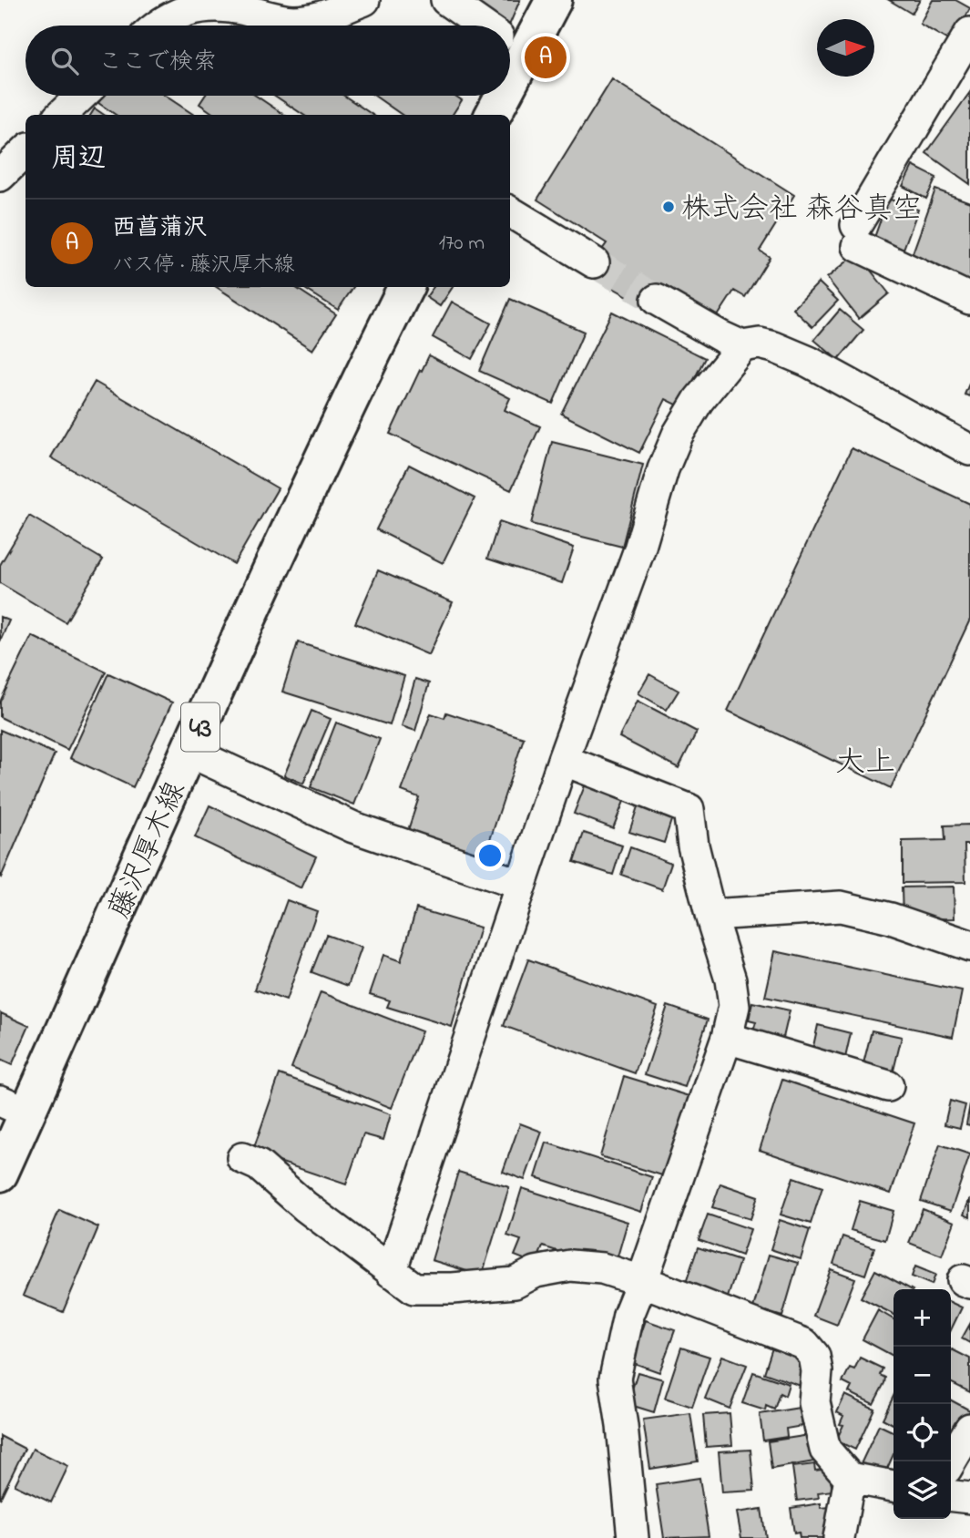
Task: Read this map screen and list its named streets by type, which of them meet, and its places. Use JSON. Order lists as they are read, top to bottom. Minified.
{"streets":{"main road":["43","藤沢厚木線"]},"districts":["大上"],"places":["株式会社 森谷真空"],"north":"right","page":{"search":"ここで検索","pins":"A","heading":"周辺","list":[{"mark":"A","name":"西菖蒲沢","note":"バス停 · 藤沢厚木線","value":"170 m"}],"map_buttons":["+","−"]}}
